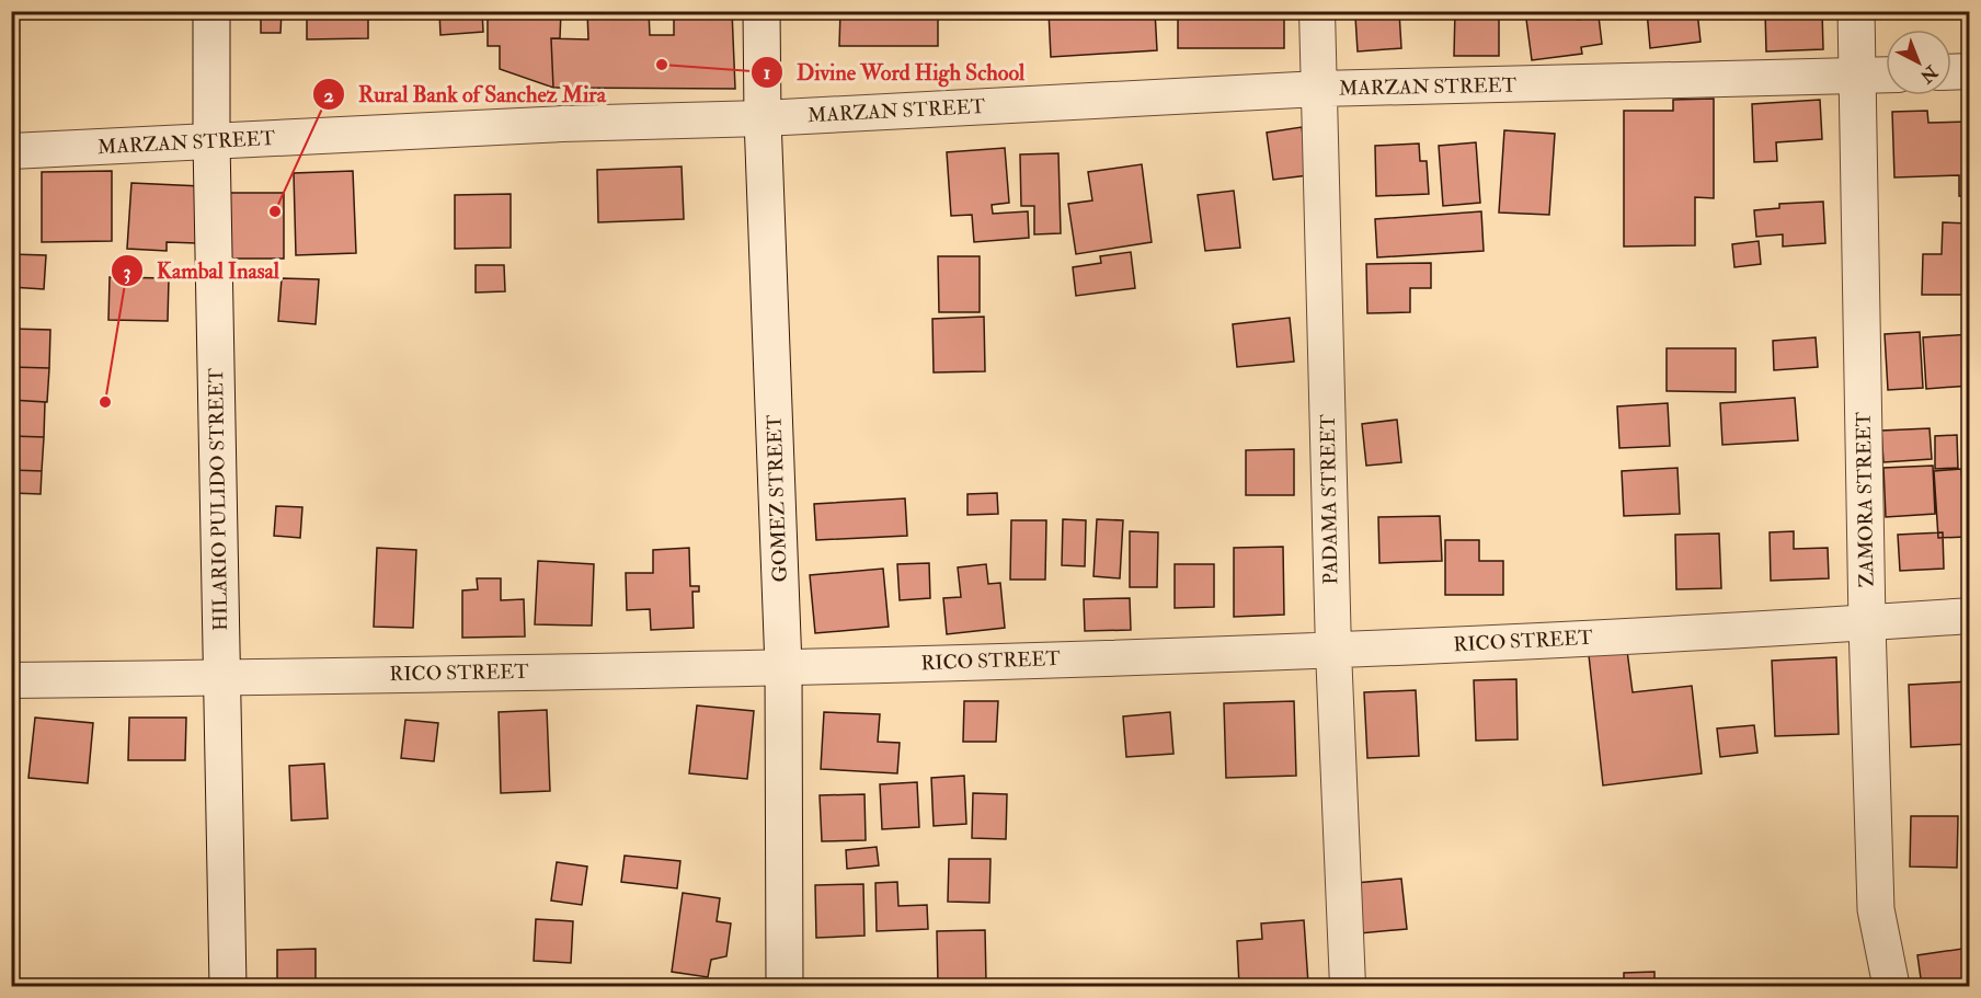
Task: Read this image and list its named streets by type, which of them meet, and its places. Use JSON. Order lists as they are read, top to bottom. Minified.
{"streets":{"main road":["GOMEZ STREET","HILARIO PULIDO STREET","ZAMORA STREET"],"street":["MARZAN STREET","PADAMA STREET","RICO STREET"]},"crossings":[["MARZAN STREET","GOMEZ STREET"],["MARZAN STREET","HILARIO PULIDO STREET"],["MARZAN STREET","PADAMA STREET"],["MARZAN STREET","ZAMORA STREET"],["GOMEZ STREET","RICO STREET"],["HILARIO PULIDO STREET","RICO STREET"],["PADAMA STREET","RICO STREET"],["ZAMORA STREET","RICO STREET"]],"places":["Divine Word High School","Rural Bank of Sanchez Mira","Kambal Inasal"],"north":"bottom right"}
